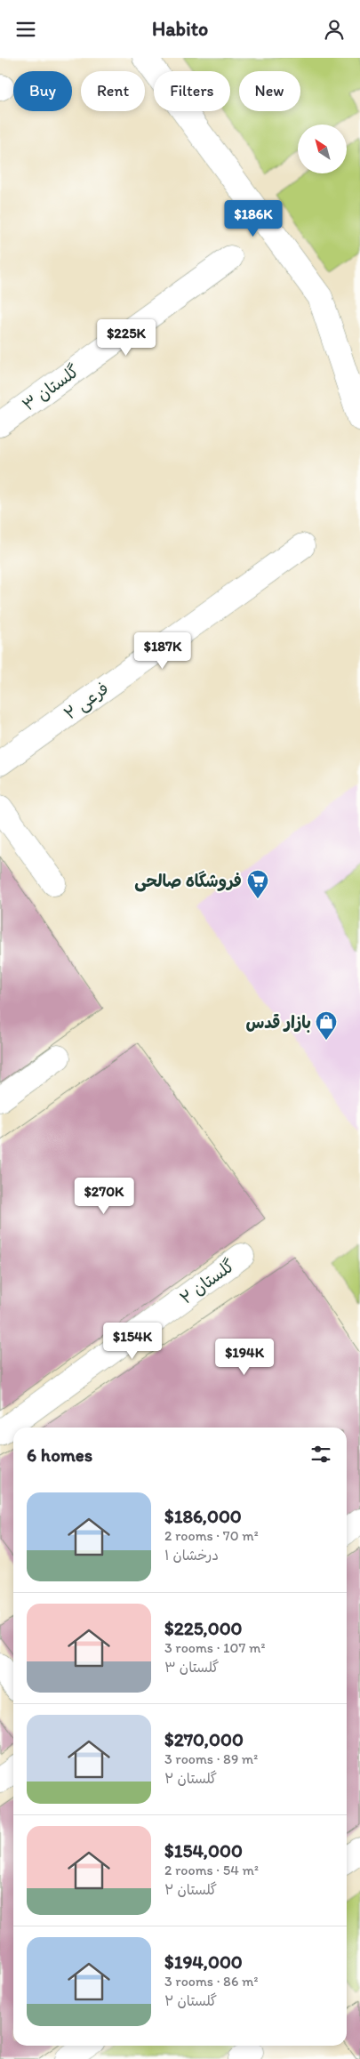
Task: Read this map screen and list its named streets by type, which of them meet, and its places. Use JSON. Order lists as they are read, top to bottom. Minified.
{"streets":{"street":["گلستان ۳","فرعی ۲","گلستان ۲"]},"places":{"supermarket":["فروشگاه صالحی"],"shop":["بازار قدس"]},"north":"top left","page":{"header":"Habito","chip":["Buy","Rent","Filters","New"],"price":["$186K","$225K","$187K","$270K","$154K","$194K"],"heading":"6 homes","list":[{"name":"$186,000","note":"2 rooms · 70 m² · درخشان ۱"},{"name":"$225,000","note":"3 rooms · 107 m² · گلستان ۳"},{"name":"$270,000","note":"3 rooms · 89 m² · گلستان ۲"},{"name":"$154,000","note":"2 rooms · 54 m² · گلستان ۲"},{"name":"$194,000","note":"3 rooms · 86 m² · گلستان ۲"}]}}
